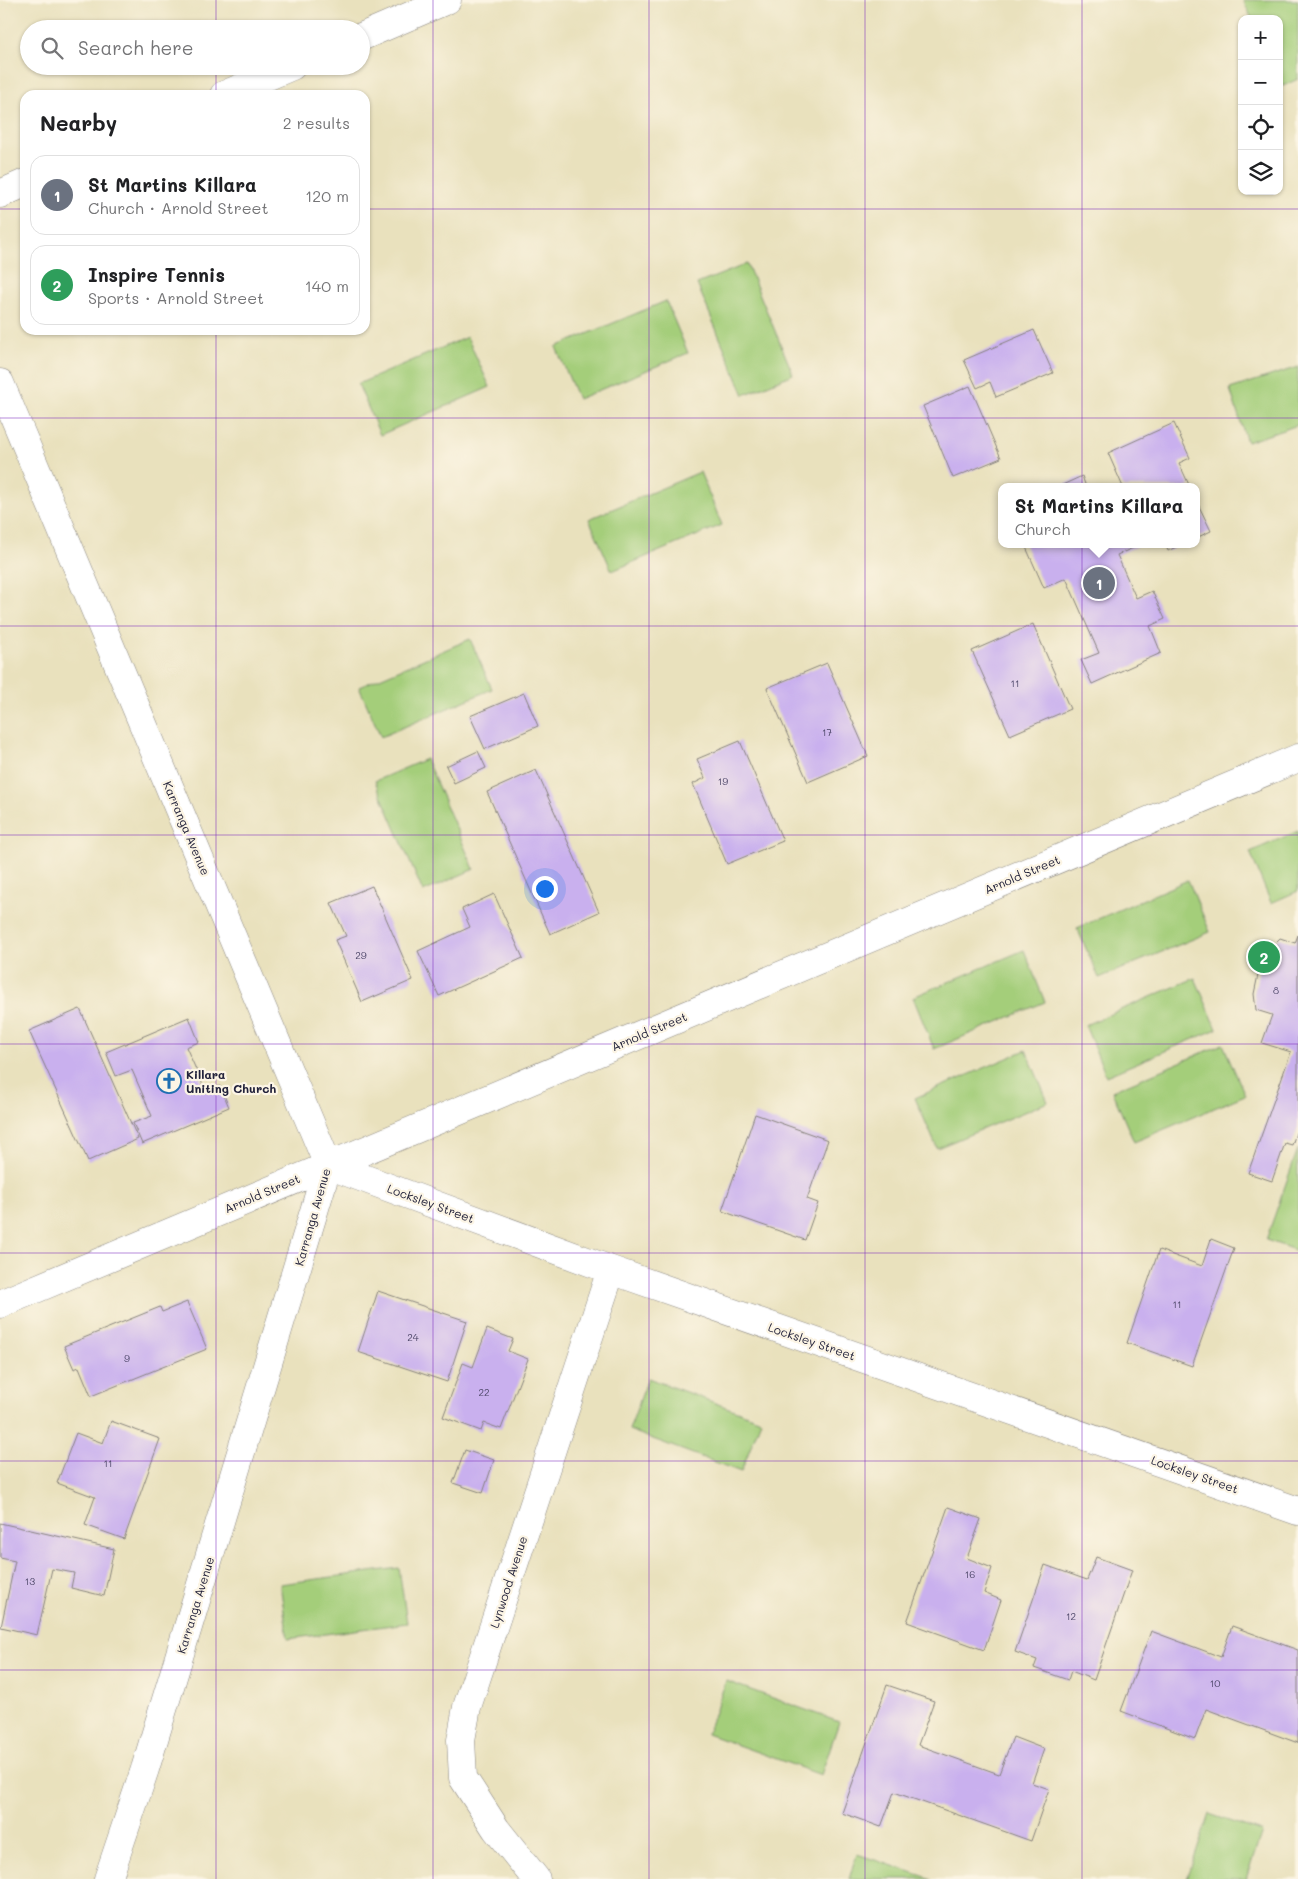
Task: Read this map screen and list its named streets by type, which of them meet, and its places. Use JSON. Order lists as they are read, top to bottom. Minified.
{"streets":{"street":["Karranga Avenue","Arnold Street","Locksley Street","Lynwood Avenue"]},"crossings":[["Karranga Avenue","Arnold Street"],["Karranga Avenue","Locksley Street"],["Arnold Street","Locksley Street"],["Locksley Street","Lynwood Avenue"]],"places":{"church":["Killara Uniting Church"]},"house_numbers":["11","17","19","29","8","11","24","9","22","11","16","13","12","10"],"page":{"map_buttons":["+","−"],"search":"Search here","heading":["Nearby","2 results"],"list":[{"mark":"1","name":"St Martins Killara","note":"Church · Arnold Street","value":"120 m"},{"mark":"2","name":"Inspire Tennis","note":"Sports · Arnold Street","value":"140 m"}],"popup":["St Martins Killara","Church"],"pins":["1","2"]}}
